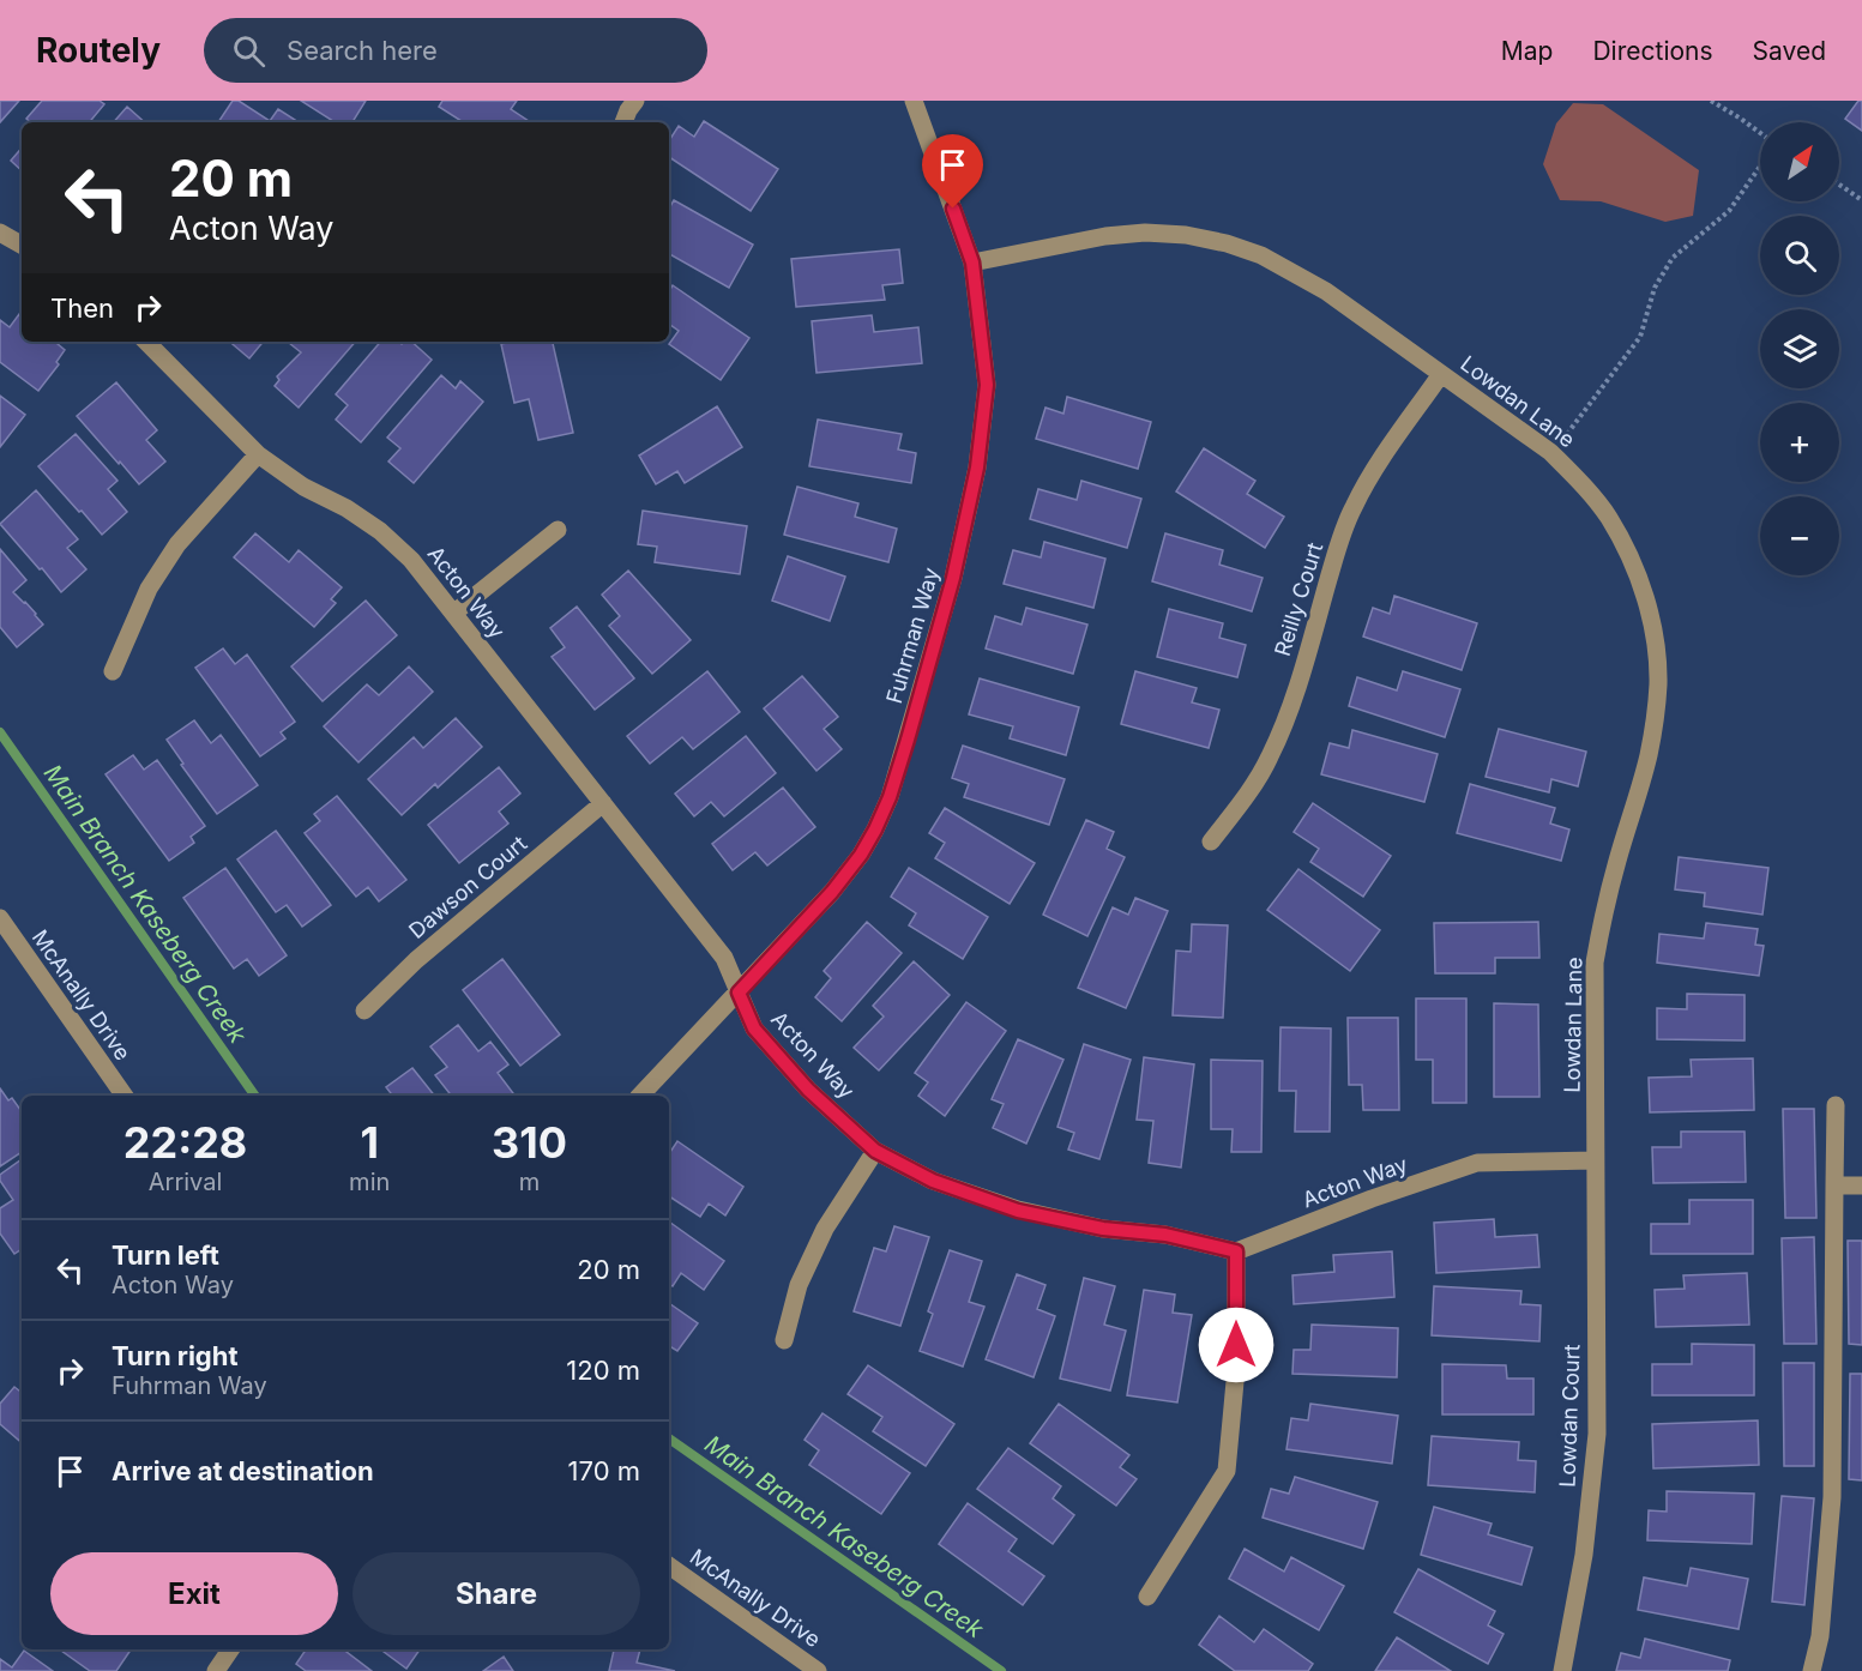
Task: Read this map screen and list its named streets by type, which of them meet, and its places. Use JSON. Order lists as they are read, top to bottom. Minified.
{"streets":{"street":["Lowdan Lane","Acton Way","Reilly Court","Fuhrman Way","Dawson Court","McAnally Drive","Lowdan Court"]},"crossings":[["Lowdan Lane","Acton Way"],["Lowdan Lane","Reilly Court"],["Lowdan Lane","Fuhrman Way"],["Lowdan Lane","Lowdan Court"],["Acton Way","Fuhrman Way"],["Acton Way","Dawson Court"],["Acton Way","Lowdan Court"]],"water":["Main Branch Kaseberg Creek"],"north":"top right","page":{"header":"Routely","search":"Search here","nav":["Map","Directions","Saved"],"map_buttons":["+","−"],"turn":["20 m","Acton Way"],"then":"Then","eta":["22:28","Arrival","1","min","310","m"],"list":[{"name":"Turn left","note":"Acton Way","value":"20 m"},{"name":"Turn right","note":"Fuhrman Way","value":"120 m"},{"name":"Arrive at destination","value":"170 m"}],"buttons":["Exit","Share"]}}
